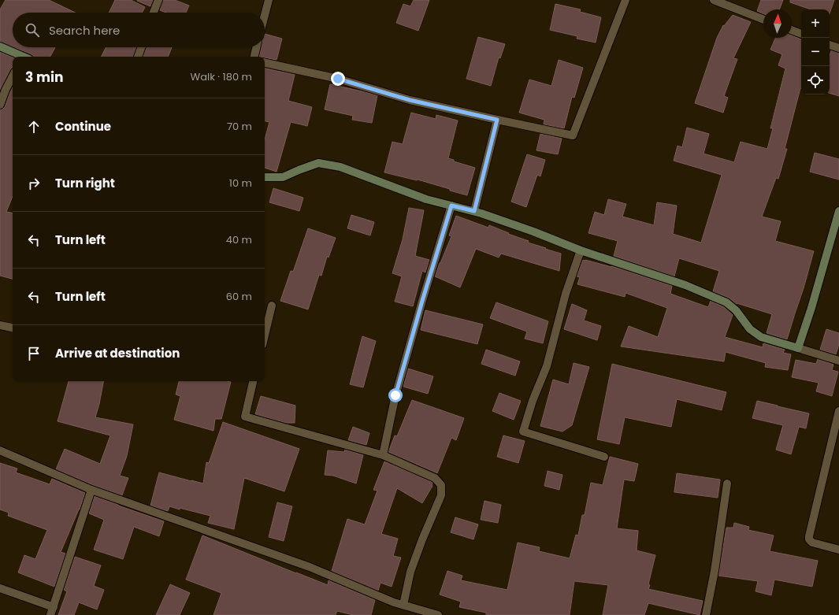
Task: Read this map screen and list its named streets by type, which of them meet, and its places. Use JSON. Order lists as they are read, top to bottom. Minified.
{"north":"top","page":{"map_buttons":["+","−"],"search":"Search here","heading":["3 min","Walk · 180 m"],"list":[["Continue","70 m"],["Turn right","10 m"],["Turn left","40 m"],["Turn left","60 m"],"Arrive at destination"]}}
